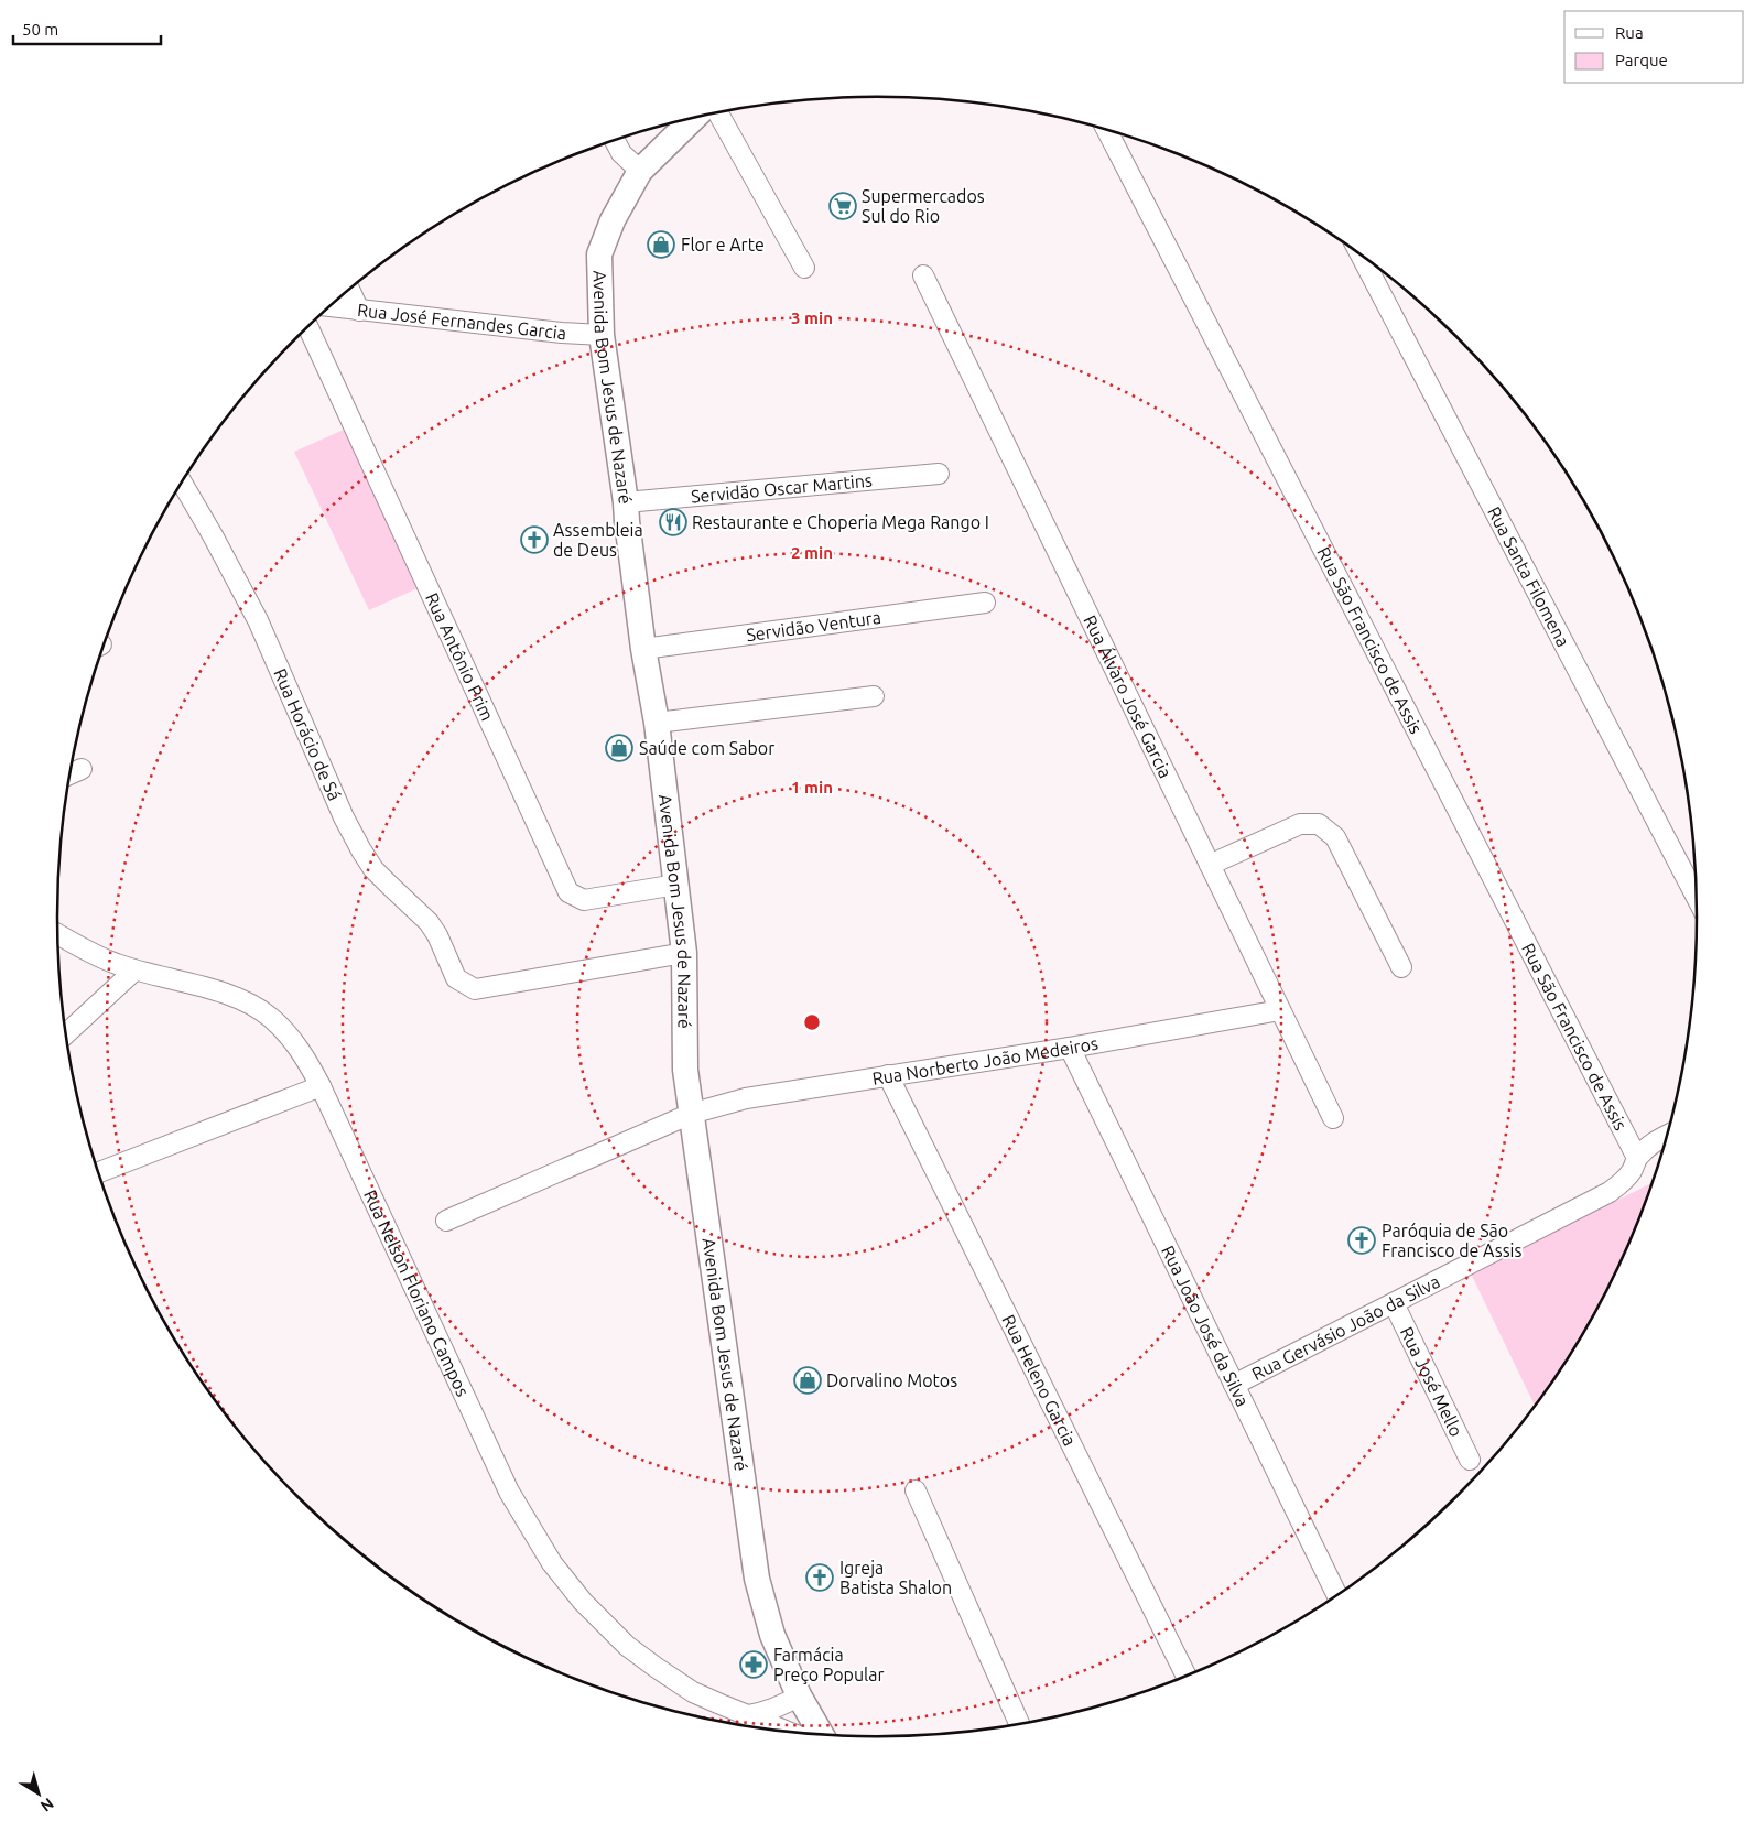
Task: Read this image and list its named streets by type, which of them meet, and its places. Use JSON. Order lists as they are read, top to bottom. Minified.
{"streets":{"main road":["Avenida Bom Jesus de Nazaré"],"street":["Rua José Fernandes Garcia","Servidão Oscar Martins","Rua Santa Filomena","Servidão Ventura","Rua São Francisco de Assis","Rua Antônio Prim","Rua Álvaro José Garcia","Rua Horácio de Sá","Rua Norberto João Medeiros","Rua Nelson Floriano Campos","Rua João José da Silva","Rua Gervásio João da Silva","Rua Heleno Garcia","Rua José Mello"]},"crossings":[["Rua José Fernandes Garcia","Avenida Bom Jesus de Nazaré"],["Avenida Bom Jesus de Nazaré","Servidão Oscar Martins"],["Avenida Bom Jesus de Nazaré","Servidão Ventura"],["Avenida Bom Jesus de Nazaré","Rua Antônio Prim"],["Avenida Bom Jesus de Nazaré","Rua Horácio de Sá"],["Avenida Bom Jesus de Nazaré","Rua Norberto João Medeiros"],["Rua São Francisco de Assis","Rua Gervásio João da Silva"],["Rua Álvaro José Garcia","Rua Norberto João Medeiros"],["Rua Norberto João Medeiros","Rua João José da Silva"],["Rua Norberto João Medeiros","Rua Heleno Garcia"],["Rua João José da Silva","Rua Gervásio João da Silva"],["Rua Gervásio João da Silva","Rua José Mello"]],"places":{"supermarket":["Supermercados Sul do Rio"],"shop":["Flor e Arte","Saúde com Sabor","Dorvalino Motos"],"restaurant":["Restaurante e Choperia Mega Rango I"],"church":["Assembleia de Deus","Paróquia de São Francisco de Assis","Igreja Batista Shalon"],"pharmacy":["Farmácia Preço Popular"]},"legend":["Rua","Parque"],"scale_bar":"50 m","north":"bottom right","rings":["3 min","2 min","1 min"]}
